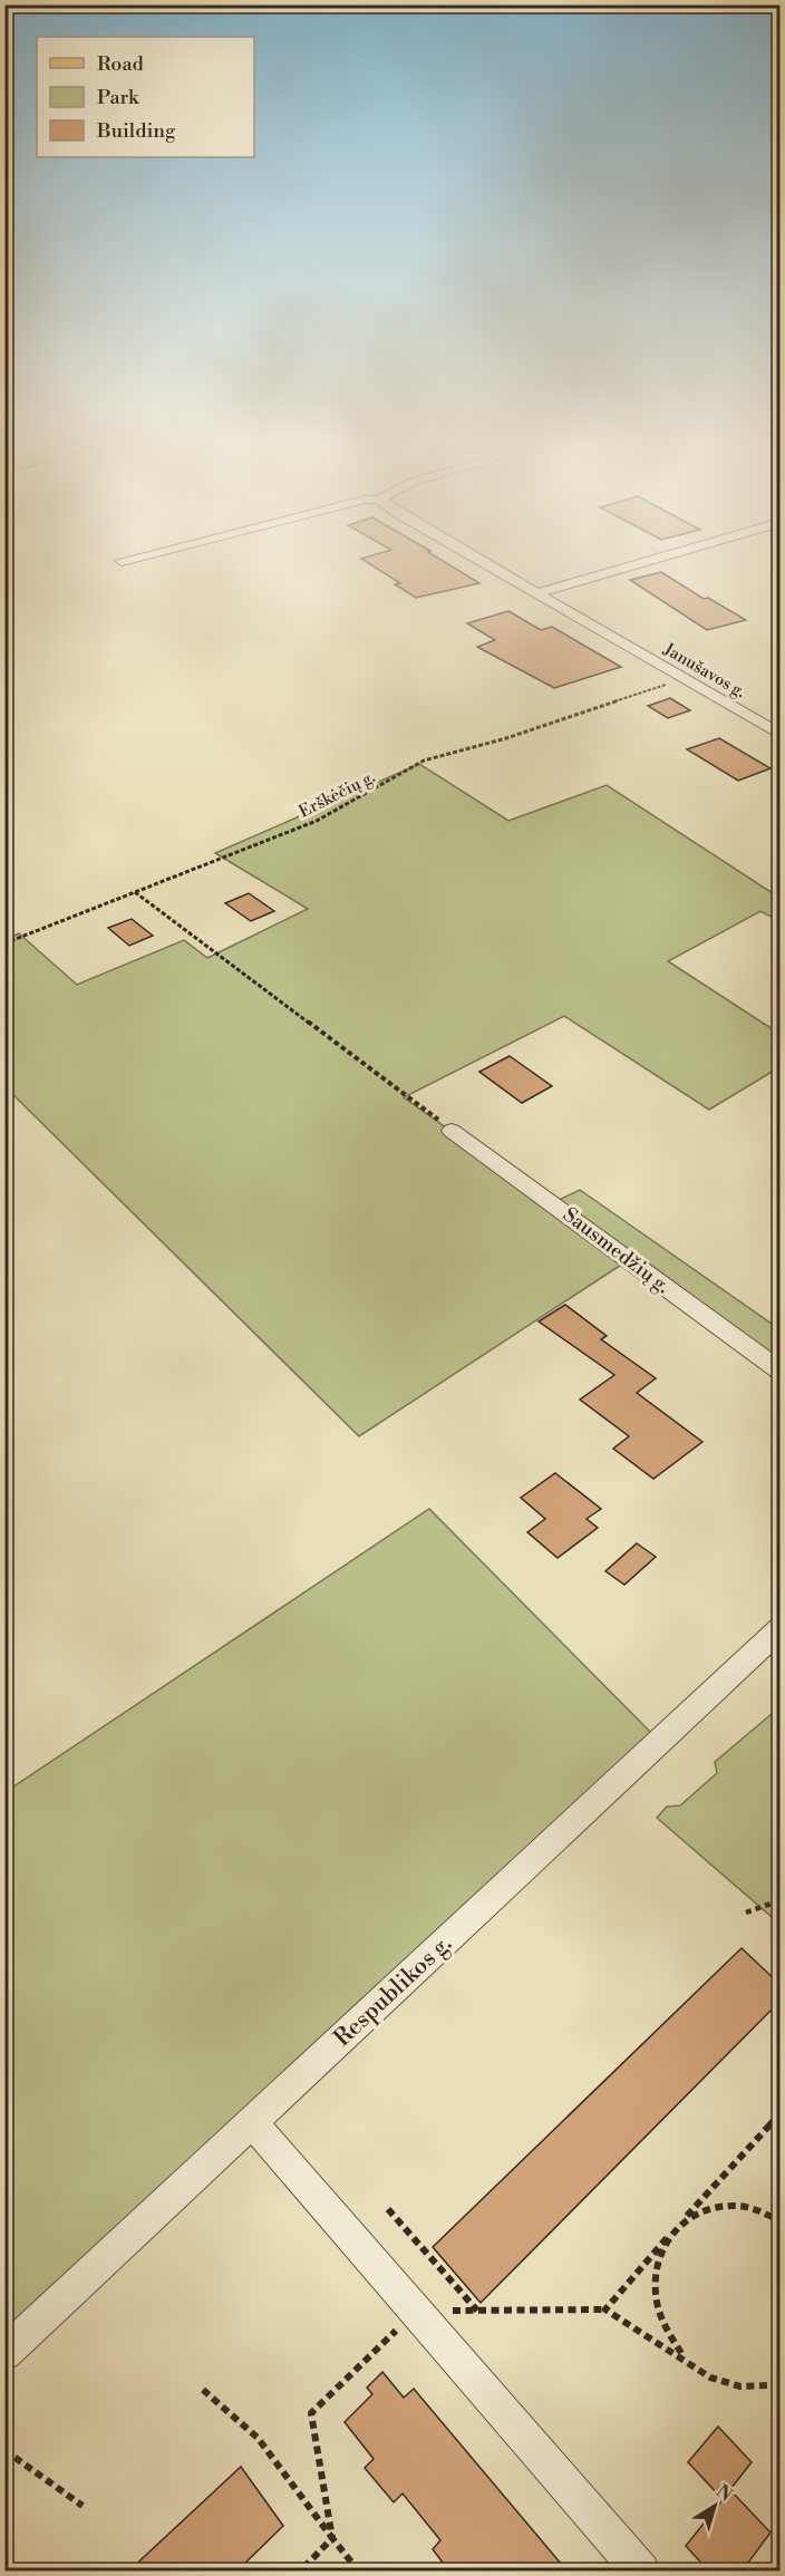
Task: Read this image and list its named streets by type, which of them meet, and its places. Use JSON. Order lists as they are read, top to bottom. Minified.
{"streets":{"street":["Janušavos g.","Sausmedžių g.","Respublikos g."],"path":["Erškėčių g."]},"crossings":[["Janušavos g.","Erškėčių g."]],"legend":["Road","Park","Building"],"north":"top right"}
